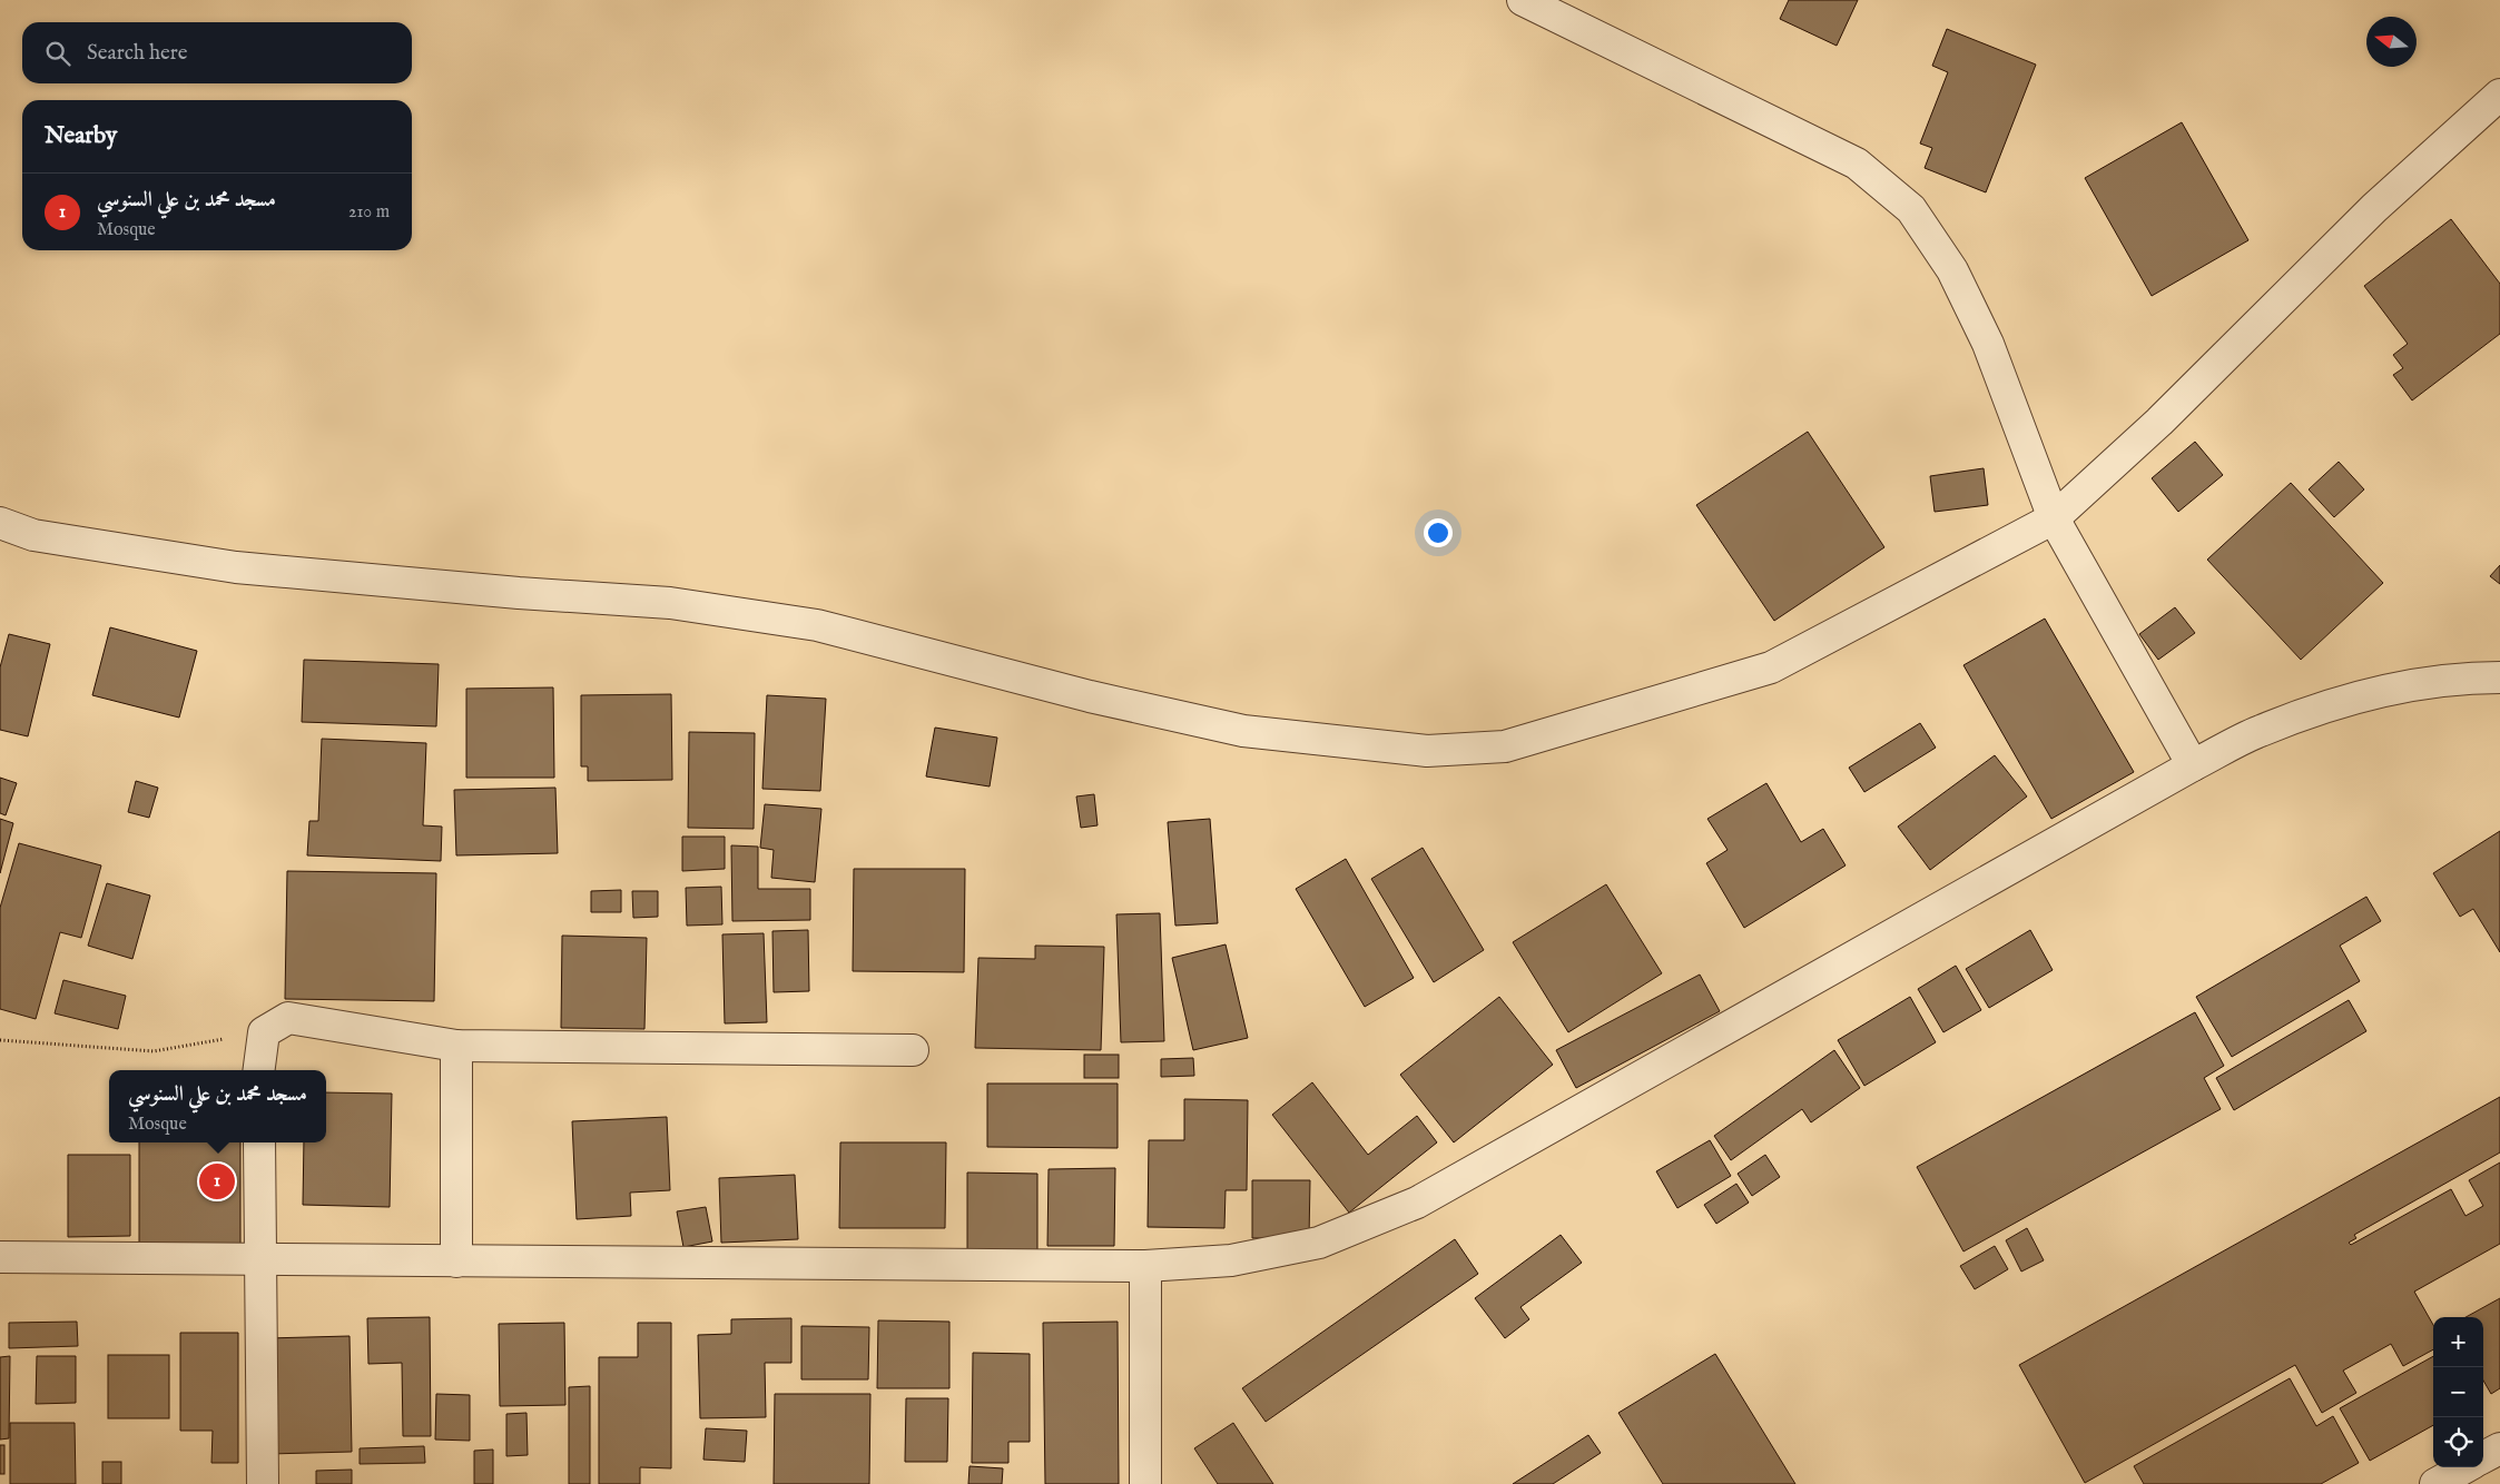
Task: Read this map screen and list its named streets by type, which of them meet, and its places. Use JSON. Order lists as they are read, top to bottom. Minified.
{"north":"left","page":{"search":"Search here","heading":"Nearby","list":[{"mark":"1","name":"مسجد محمد بن علي السنوسي","note":"Mosque","value":"210 m"}],"popup":["مسجد محمد بن علي السنوسي","Mosque"],"pins":"1","map_buttons":["+","−"]}}
